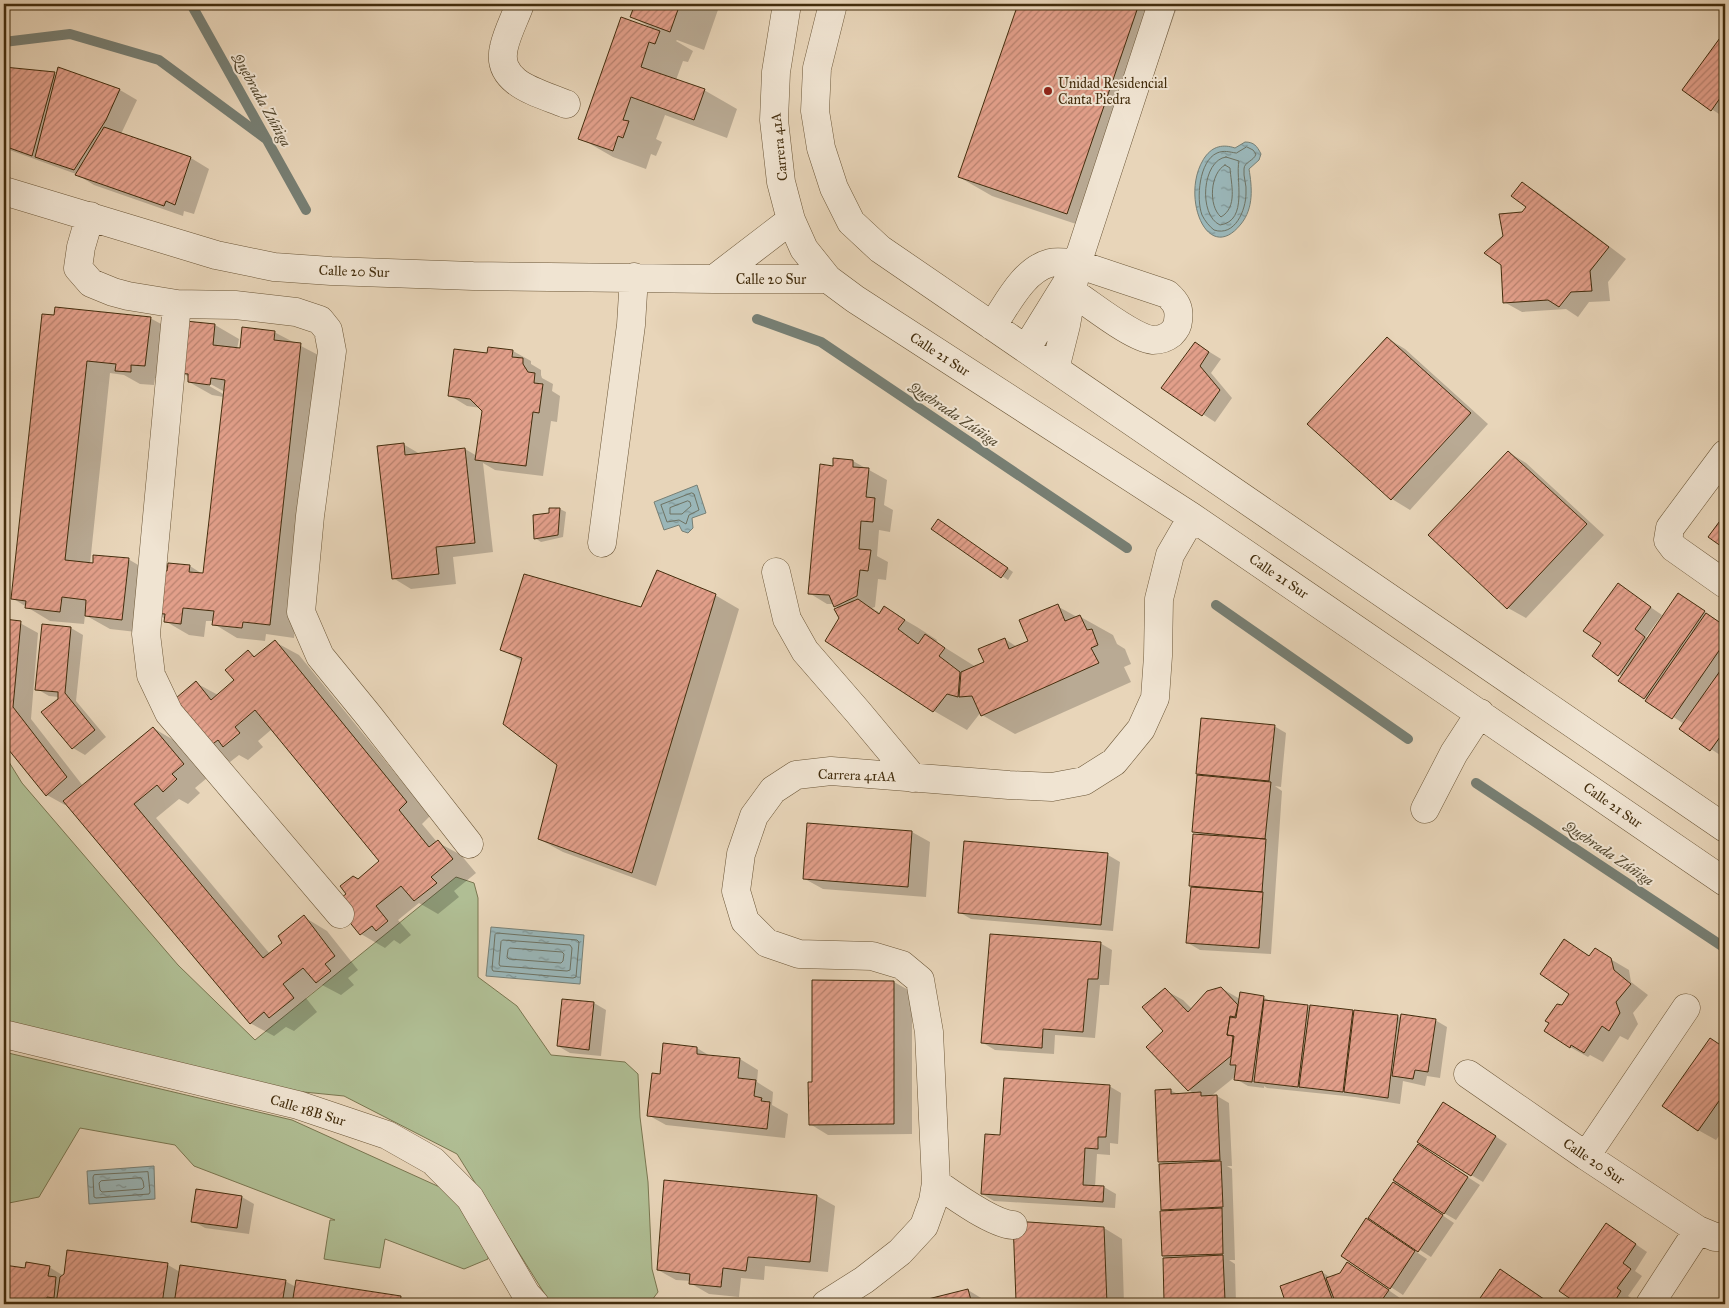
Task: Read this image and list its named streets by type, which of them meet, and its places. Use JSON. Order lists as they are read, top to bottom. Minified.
{"streets":{"street":["Carrera 41A","Calle 20 Sur","Calle 21 Sur","Carrera 41AA","Calle 18B Sur"]},"crossings":[["Carrera 41A","Calle 20 Sur"],["Carrera 41A","Calle 21 Sur"],["Calle 20 Sur","Calle 21 Sur"],["Calle 21 Sur","Carrera 41AA"]],"water":["Quebrada Zúñiga"],"places":["Unidad Residencial Canta Piedra"]}
